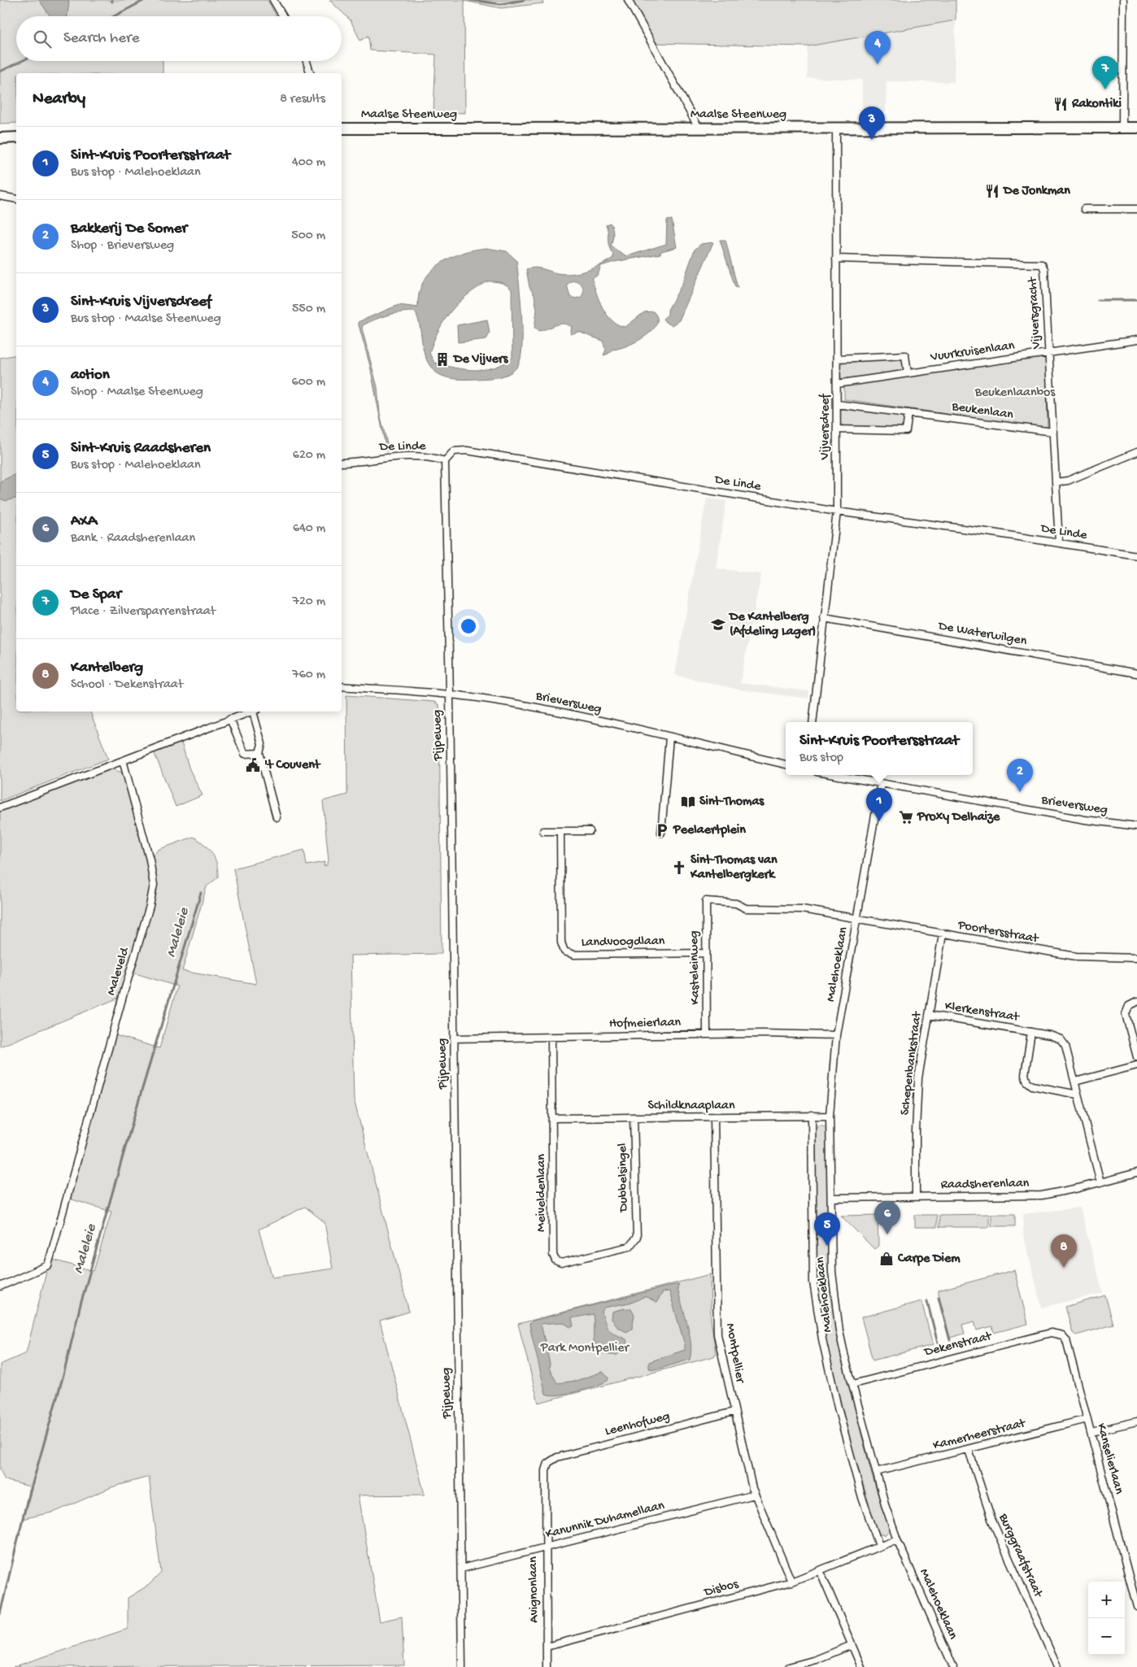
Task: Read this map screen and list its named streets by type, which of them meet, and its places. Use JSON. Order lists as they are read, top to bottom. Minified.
{"streets":{"main road":["Maalse Steenweg"],"street":["Vijversgracht","Vuurkruisenlaan","Beukenlaan","Vijversdreef","De Linde","De Waterwilgen","Brieversweg","Pijpeweg","Poortersstraat","Landvoogdlaan","Malehoeklaan","Kasteleinweg","Maleveld","Klerkenstraat","Hofmeierlaan","Schepenbankstraat","Schildknaaplaan","Dubbelsingel","Raadsherenlaan","Meiveldenlaan","Dekenstraat","Montpellier","Leenhofweg","Kamerheerstraat","Kanselierlaan","Kanunnik Duhamellaan","Burggraafstraat","Disbos","Avignonlaan"]},"crossings":[["Maalse Steenweg","Vijversdreef"],["Vijversgracht","Vuurkruisenlaan"],["Vijversgracht","Beukenlaan"],["Vijversgracht","Vijversdreef"],["Vijversgracht","De Linde"],["Vuurkruisenlaan","Vijversdreef"],["Beukenlaan","Vijversdreef"],["Vijversdreef","De Linde"],["Vijversdreef","De Waterwilgen"],["De Linde","Pijpeweg"],["Brieversweg","Pijpeweg"],["Brieversweg","Malehoeklaan"],["Pijpeweg","Hofmeierlaan"],["Pijpeweg","Kanunnik Duhamellaan"],["Poortersstraat","Malehoeklaan"],["Poortersstraat","Kasteleinweg"],["Poortersstraat","Schepenbankstraat"],["Landvoogdlaan","Kasteleinweg"],["Malehoeklaan","Hofmeierlaan"],["Malehoeklaan","Schildknaaplaan"],["Malehoeklaan","Raadsherenlaan"],["Malehoeklaan","Dekenstraat"],["Malehoeklaan","Kamerheerstraat"],["Malehoeklaan","Disbos"],["Kasteleinweg","Hofmeierlaan"],["Klerkenstraat","Schepenbankstraat"],["Klerkenstraat","Raadsherenlaan"],["Hofmeierlaan","Meiveldenlaan"],["Schepenbankstraat","Raadsherenlaan"],["Schildknaaplaan","Dubbelsingel"],["Schildknaaplaan","Meiveldenlaan"],["Schildknaaplaan","Montpellier"],["Dubbelsingel","Meiveldenlaan"],["Dekenstraat","Kanselierlaan"],["Montpellier","Leenhofweg"],["Montpellier","Kanunnik Duhamellaan"],["Montpellier","Disbos"],["Leenhofweg","Avignonlaan"],["Kamerheerstraat","Kanselierlaan"],["Kamerheerstraat","Burggraafstraat"],["Kanunnik Duhamellaan","Avignonlaan"],["Disbos","Avignonlaan"]],"water":["Maleleie"],"parks":["Beukenlaanbos","Park Montpellier"],"places":{"restaurant":["Rakontiki","De Jonkman"],"building":["De Vijvers"],"school or university":["De Kantelberg (Afdeling Lager)"],"public building":["'t Couvent"],"library":["Sint-Thomas"],"supermarket":["Proxy Delhaize"],"parking":["Peelaertplein"],"church":["Sint-Thomas van Kantelbergkerk"],"shop":["Carpe Diem"]},"page":{"search":"Search here","pins":["4","7","3","2","1","6","5","8"],"heading":["Nearby","8 results"],"list":[{"mark":"1","name":"Sint-Kruis Poortersstraat","note":"Bus stop · Malehoeklaan","value":"400 m"},{"mark":"2","name":"Bakkerij De Somer","note":"Shop · Brieversweg","value":"500 m"},{"mark":"3","name":"Sint-Kruis Vijversdreef","note":"Bus stop · Maalse Steenweg","value":"550 m"},{"mark":"4","name":"action","note":"Shop · Maalse Steenweg","value":"600 m"},{"mark":"5","name":"Sint-Kruis Raadsheren","note":"Bus stop · Malehoeklaan","value":"620 m"},{"mark":"6","name":"AXA","note":"Bank · Raadsherenlaan","value":"640 m"},{"mark":"7","name":"De Spar","note":"Place · Zilversparrenstraat","value":"720 m"},{"mark":"8","name":"Kantelberg","note":"School · Dekenstraat","value":"760 m"}],"popup":["Sint-Kruis Poortersstraat","Bus stop"],"map_buttons":["+","−"]}}
